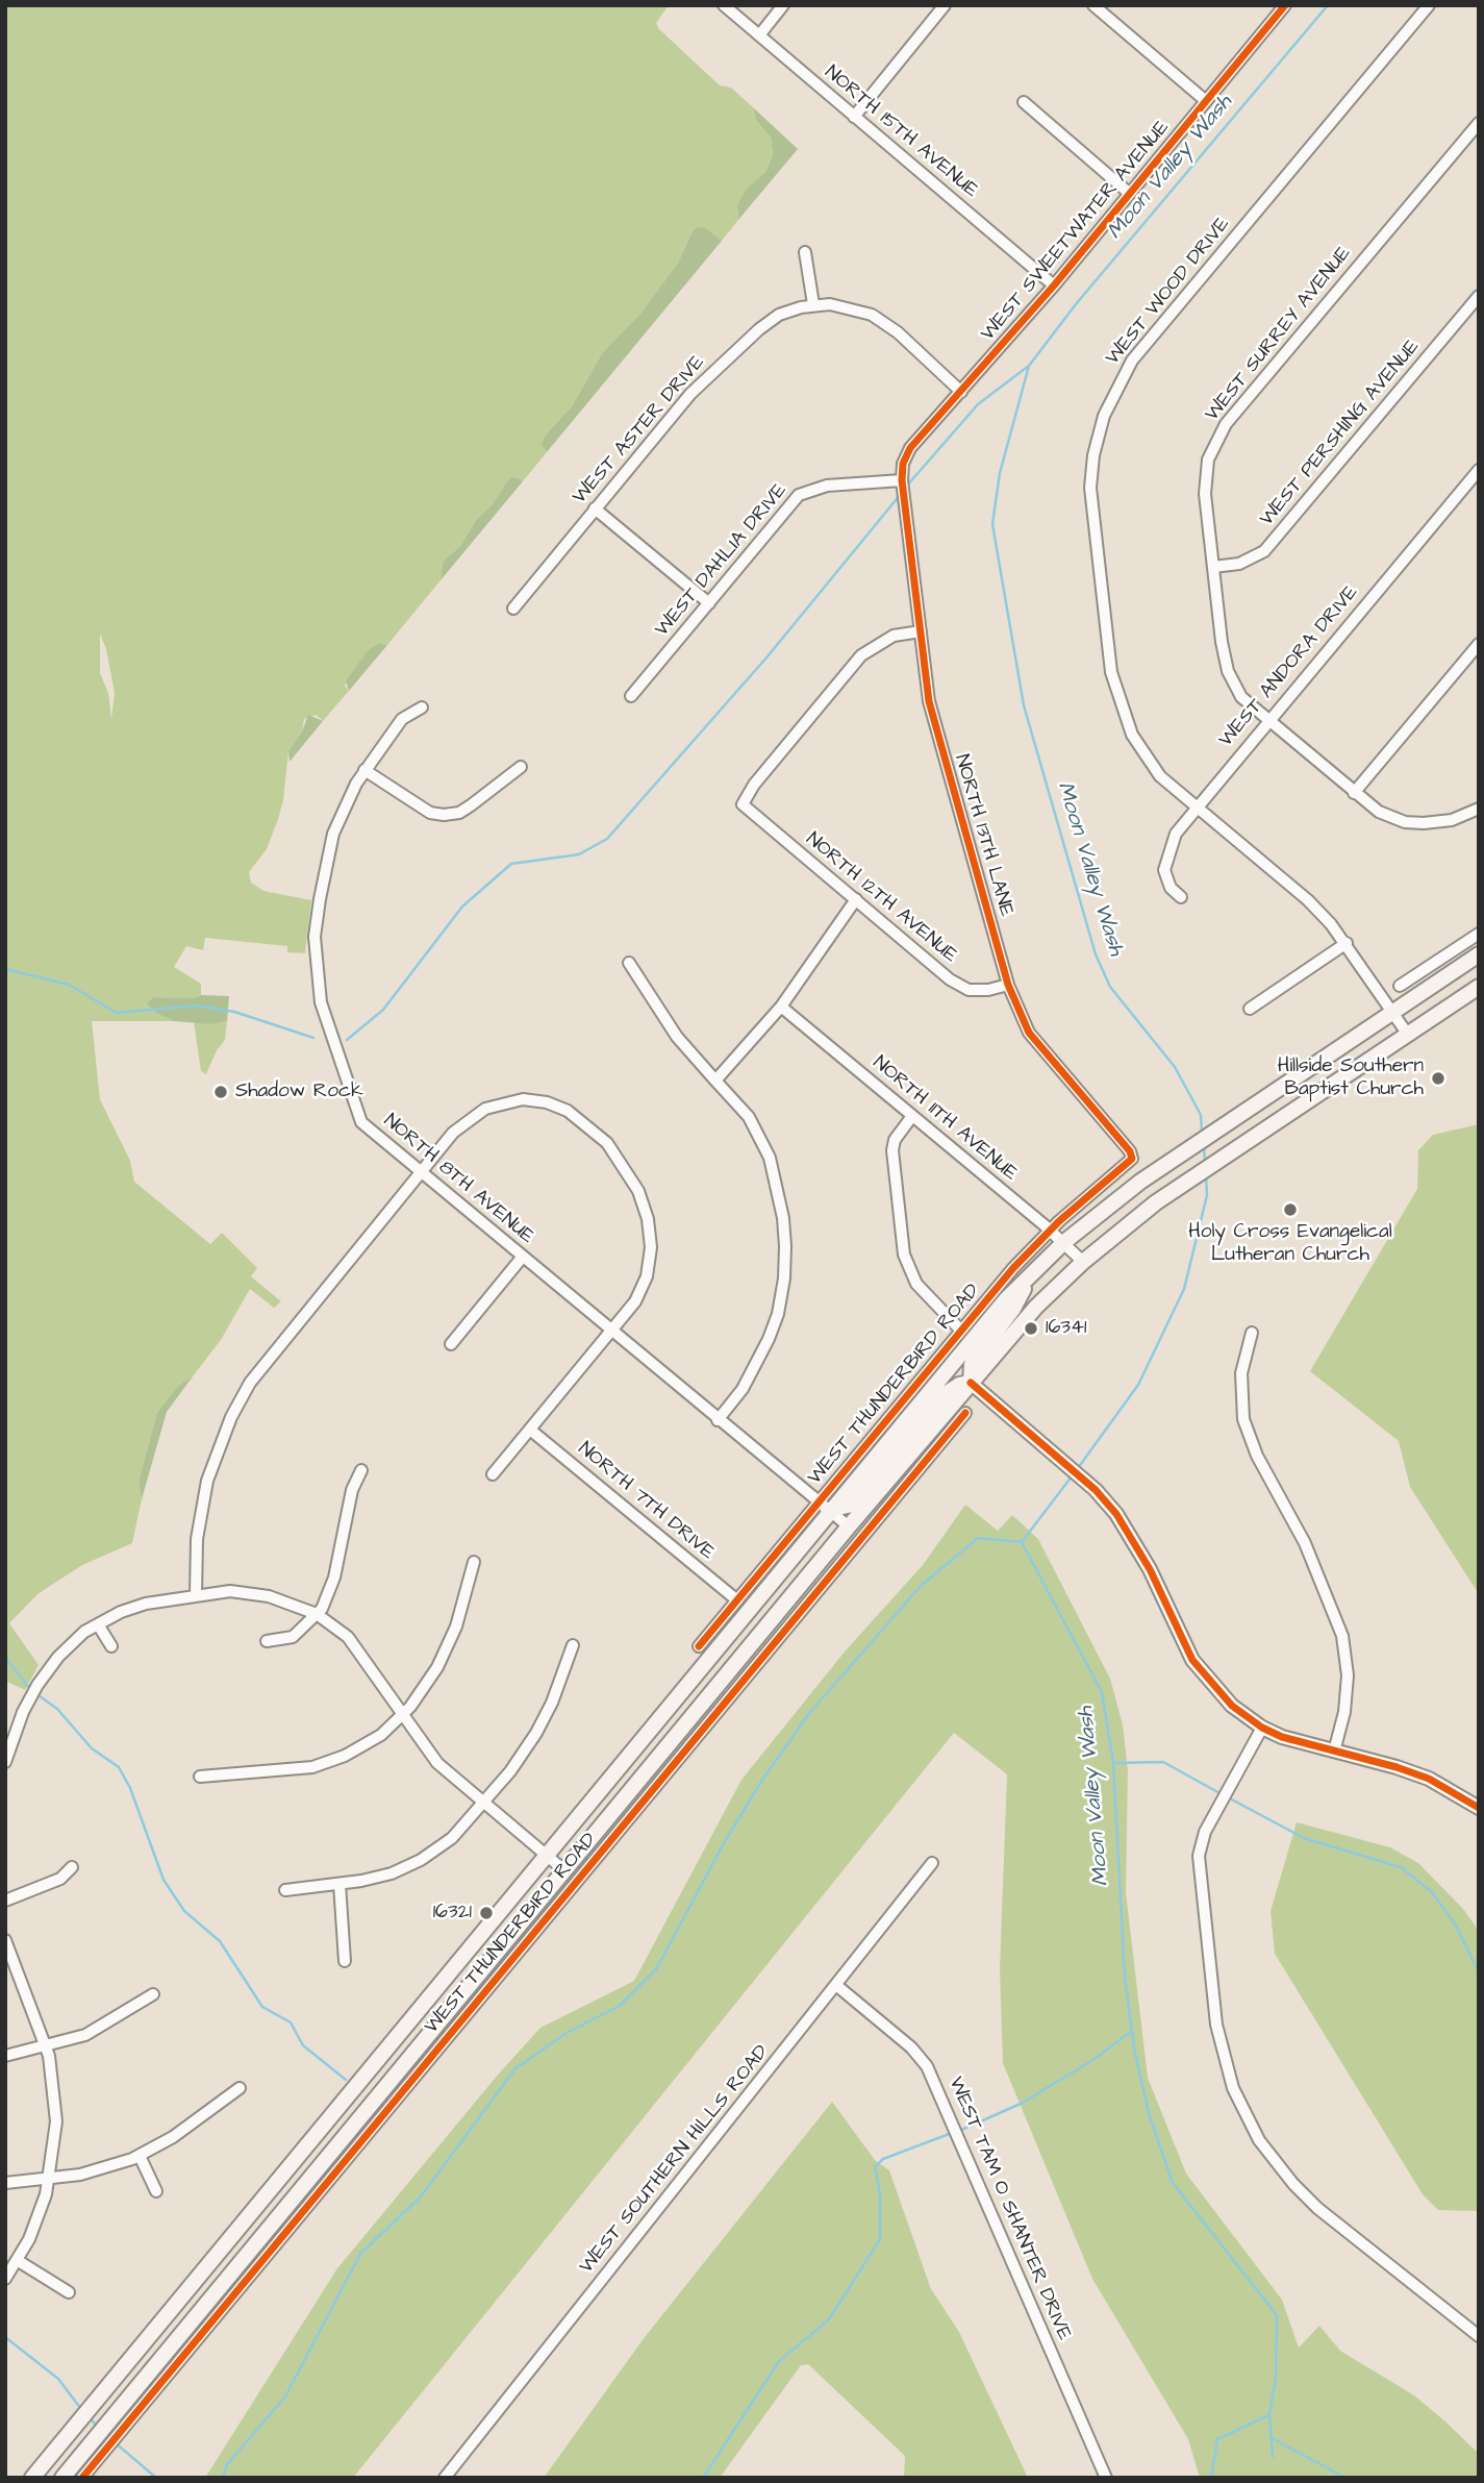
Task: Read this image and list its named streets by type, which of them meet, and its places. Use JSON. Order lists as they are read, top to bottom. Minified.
{"streets":{"main road":["WEST THUNDERBIRD ROAD"],"street":["NORTH 15TH AVENUE","WEST SWEETWATER AVENUE","WEST WOOD DRIVE","WEST SURREY AVENUE","WEST ASTER DRIVE","WEST PERSHING AVENUE","WEST DAHLIA DRIVE","WEST ANDORA DRIVE","NORTH 13TH LANE","NORTH 12TH AVENUE","NORTH 11TH AVENUE","NORTH 8TH AVENUE","NORTH 7TH DRIVE","WEST SOUTHERN HILLS ROAD","WEST TAM O SHANTER DRIVE"]},"crossings":[["NORTH 15TH AVENUE","WEST SWEETWATER AVENUE"],["WEST SWEETWATER AVENUE","WEST DAHLIA DRIVE"],["WEST SWEETWATER AVENUE","NORTH 13TH LANE"],["WEST WOOD DRIVE","WEST ANDORA DRIVE"],["WEST WOOD DRIVE","WEST THUNDERBIRD ROAD"],["WEST SURREY AVENUE","WEST PERSHING AVENUE"],["WEST SURREY AVENUE","WEST ANDORA DRIVE"],["WEST DAHLIA DRIVE","NORTH 13TH LANE"],["NORTH 13TH LANE","NORTH 12TH AVENUE"],["NORTH 13TH LANE","WEST THUNDERBIRD ROAD"],["NORTH 11TH AVENUE","WEST THUNDERBIRD ROAD"],["NORTH 8TH AVENUE","WEST THUNDERBIRD ROAD"],["WEST THUNDERBIRD ROAD","NORTH 7TH DRIVE"],["WEST SOUTHERN HILLS ROAD","WEST TAM O SHANTER DRIVE"]],"water":["Moon Valley Wash"],"places":["Hillside Southern Baptist Church","Shadow Rock","Holy Cross Evangelical Lutheran Church","16341","16321"]}
